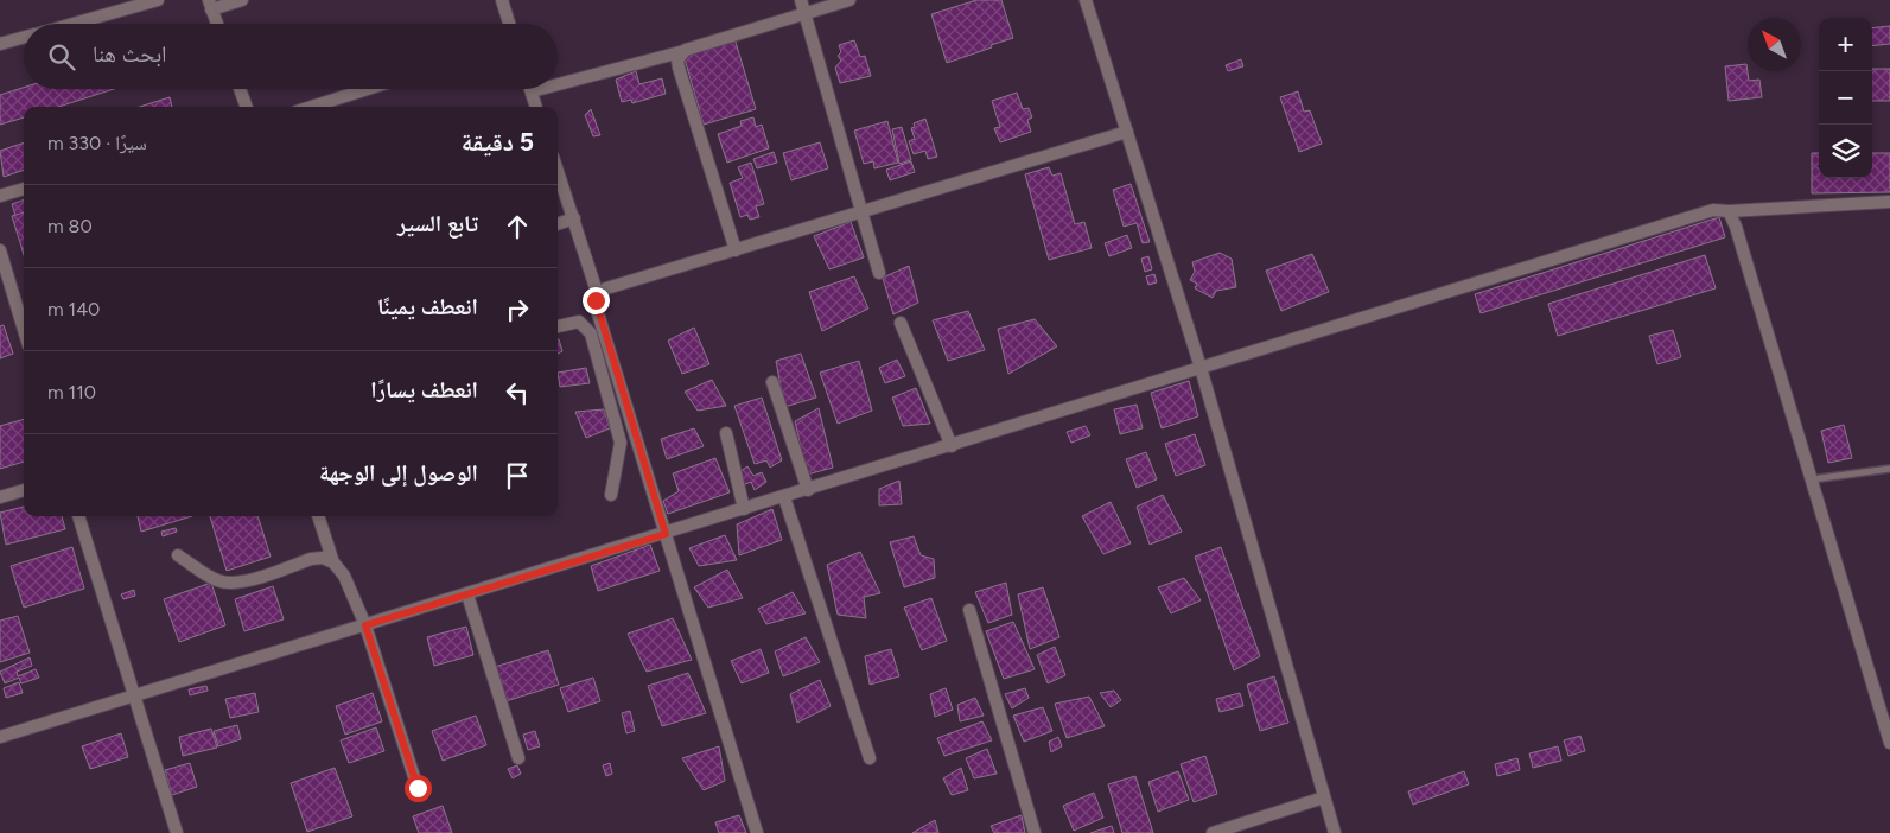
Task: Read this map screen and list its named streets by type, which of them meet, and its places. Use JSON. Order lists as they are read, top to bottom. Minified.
{"north":"top left","page":{"map_buttons":["+","−"],"search":"ابحث هنا","heading":["5 دقيقة","سيرًا · 330 m"],"list":[["تابع السير","80 m"],["انعطف يمينًا","140 m"],["انعطف يسارًا","110 m"],"الوصول إلى الوجهة"]}}
